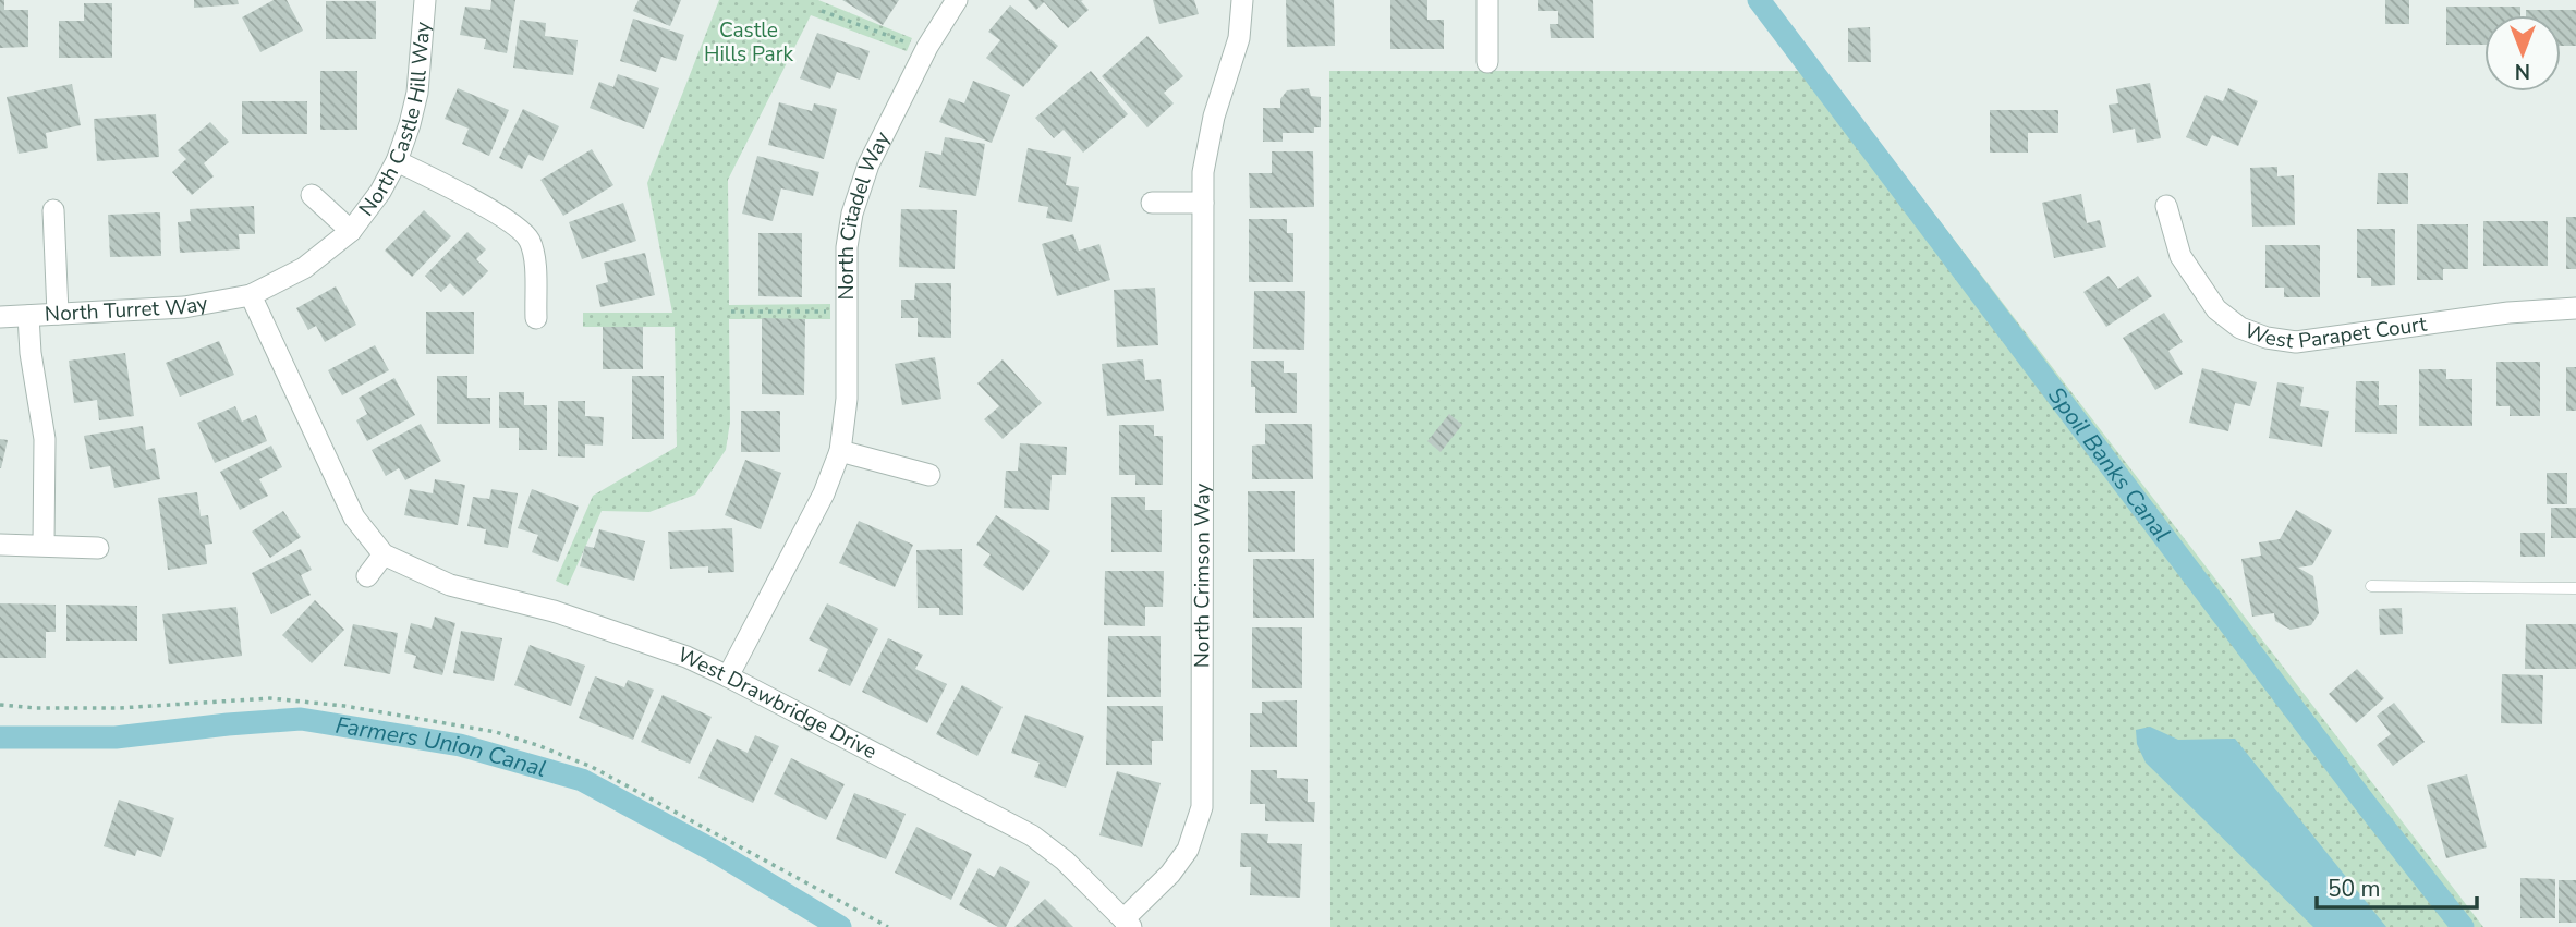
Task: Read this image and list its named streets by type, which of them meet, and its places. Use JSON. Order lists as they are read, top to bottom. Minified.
{"streets":{"street":["North Castle Hill Way","North Citadel Way","North Turret Way","West Parapet Court","North Crimson Way","West Drawbridge Drive"]},"crossings":[["North Castle Hill Way","North Turret Way"],["North Castle Hill Way","West Drawbridge Drive"],["North Citadel Way","West Drawbridge Drive"],["North Turret Way","West Drawbridge Drive"],["North Crimson Way","West Drawbridge Drive"]],"water":["Spoil Banks Canal","Farmers Union Canal"],"parks":["Castle Hills Park"],"scale_bar":"50 m","north":"bottom"}
